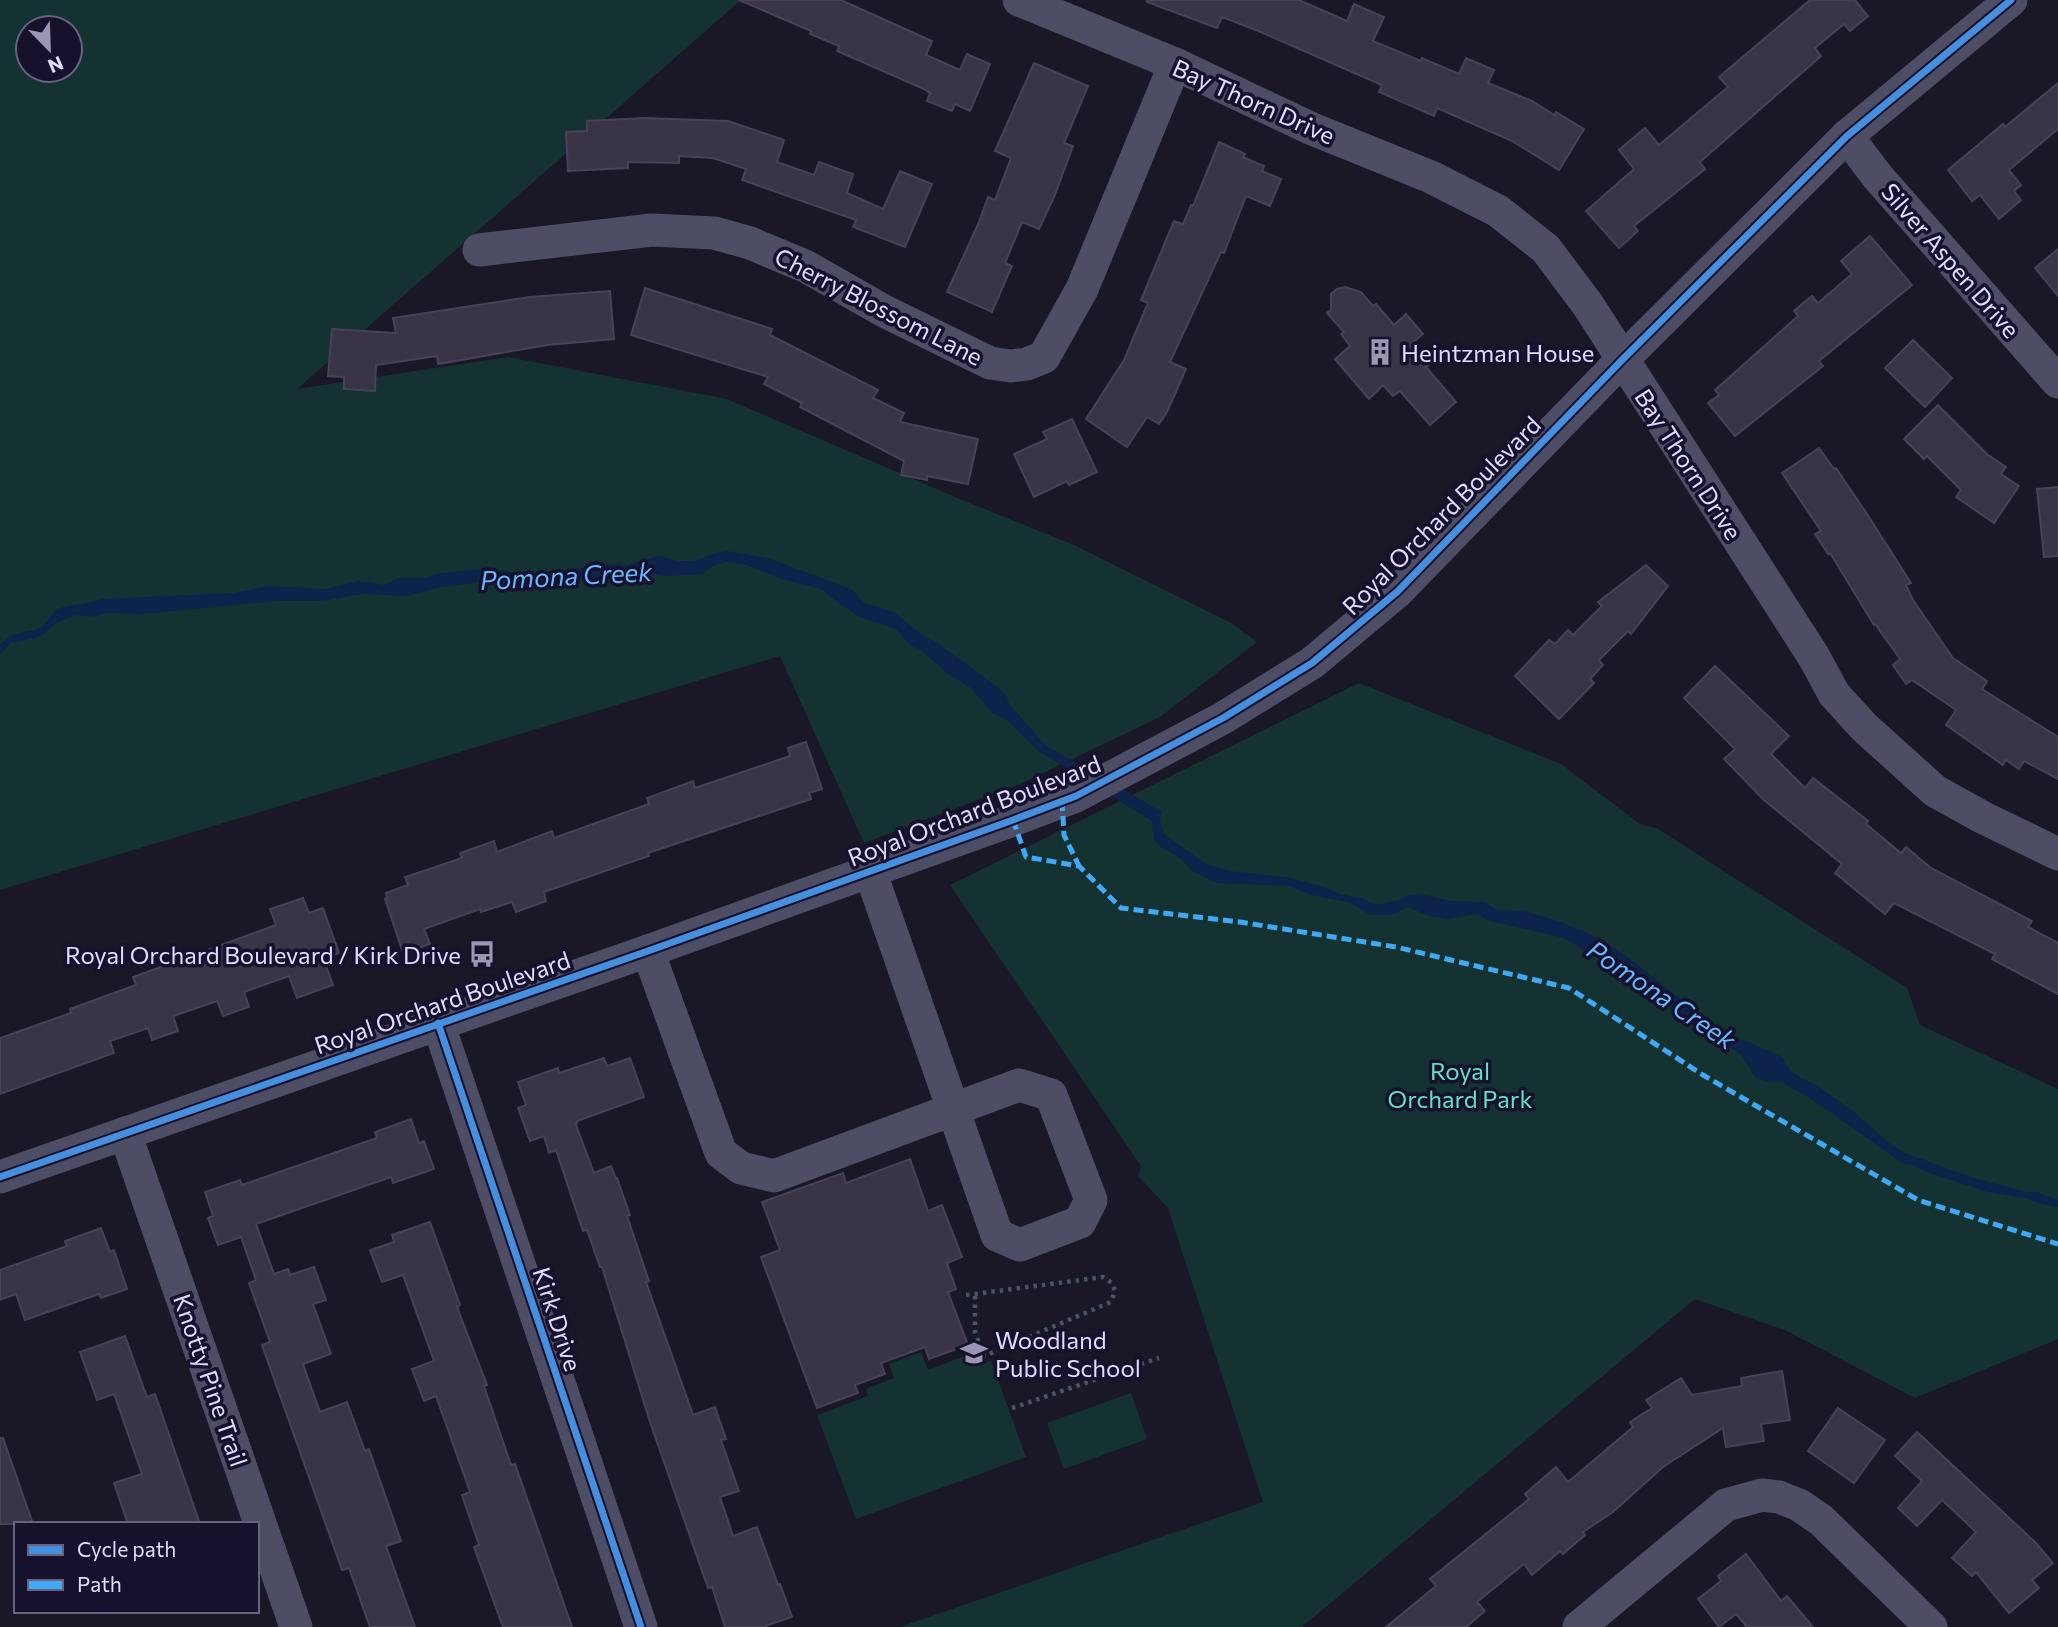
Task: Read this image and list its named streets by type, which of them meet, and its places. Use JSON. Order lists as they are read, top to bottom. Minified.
{"streets":{"street":["Bay Thorn Drive","Silver Aspen Drive","Cherry Blossom Lane","Royal Orchard Boulevard","Kirk Drive","Knotty Pine Trail"]},"crossings":[["Bay Thorn Drive","Cherry Blossom Lane"],["Bay Thorn Drive","Royal Orchard Boulevard"],["Silver Aspen Drive","Royal Orchard Boulevard"],["Royal Orchard Boulevard","Kirk Drive"],["Royal Orchard Boulevard","Knotty Pine Trail"]],"water":["Pomona Creek"],"parks":["Royal Orchard Park"],"places":{"building":["Heintzman House"],"bus stop":["Royal Orchard Boulevard / Kirk Drive"],"school or university":["Woodland Public School"]},"legend":["Cycle path","Path"],"north":"bottom right"}
